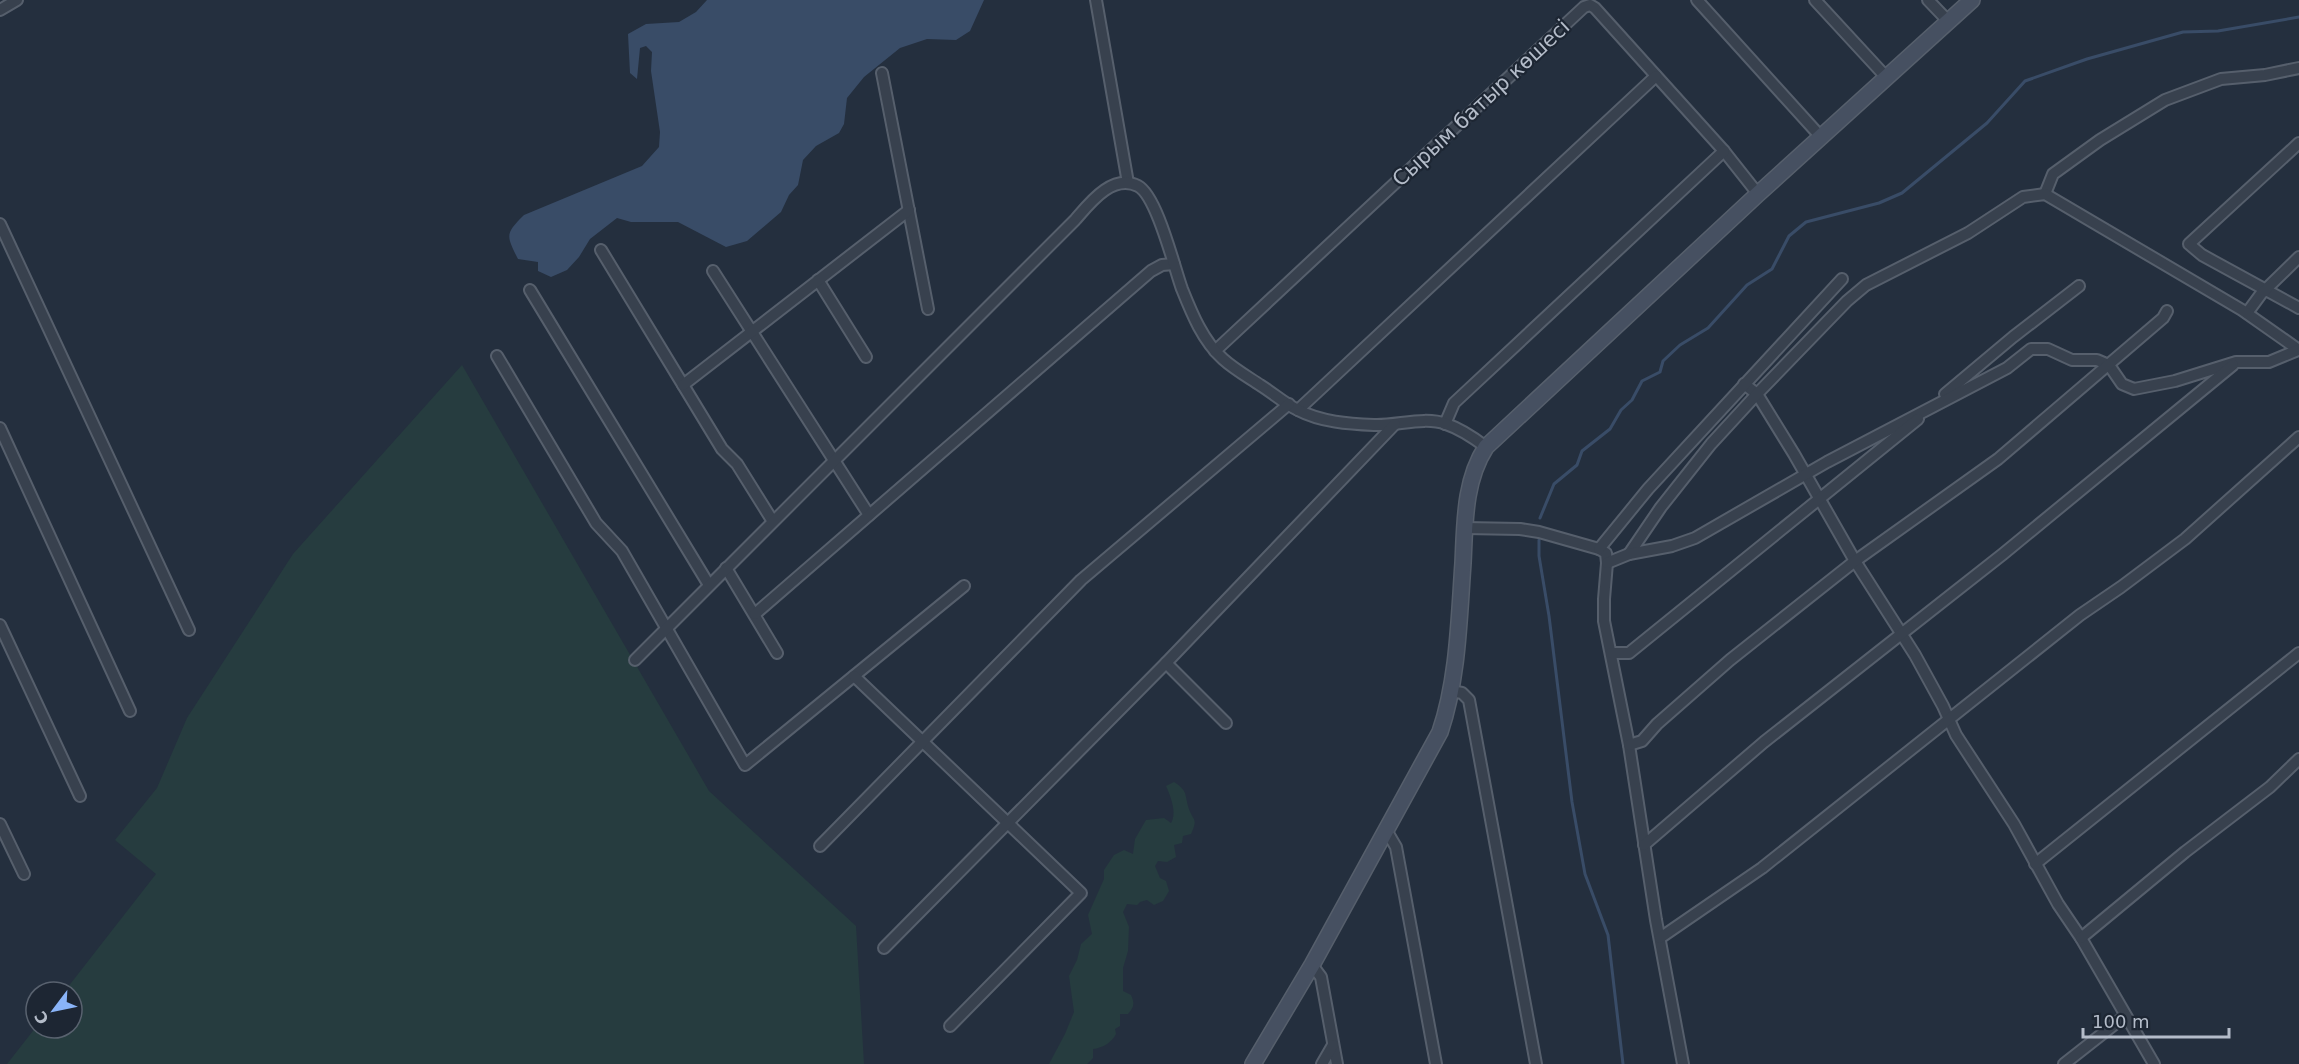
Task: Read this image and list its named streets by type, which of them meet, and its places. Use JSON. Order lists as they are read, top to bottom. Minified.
{"streets":{"street":["Сырым батыр көшесі"]},"scale_bar":"100 m","north":"bottom left"}
